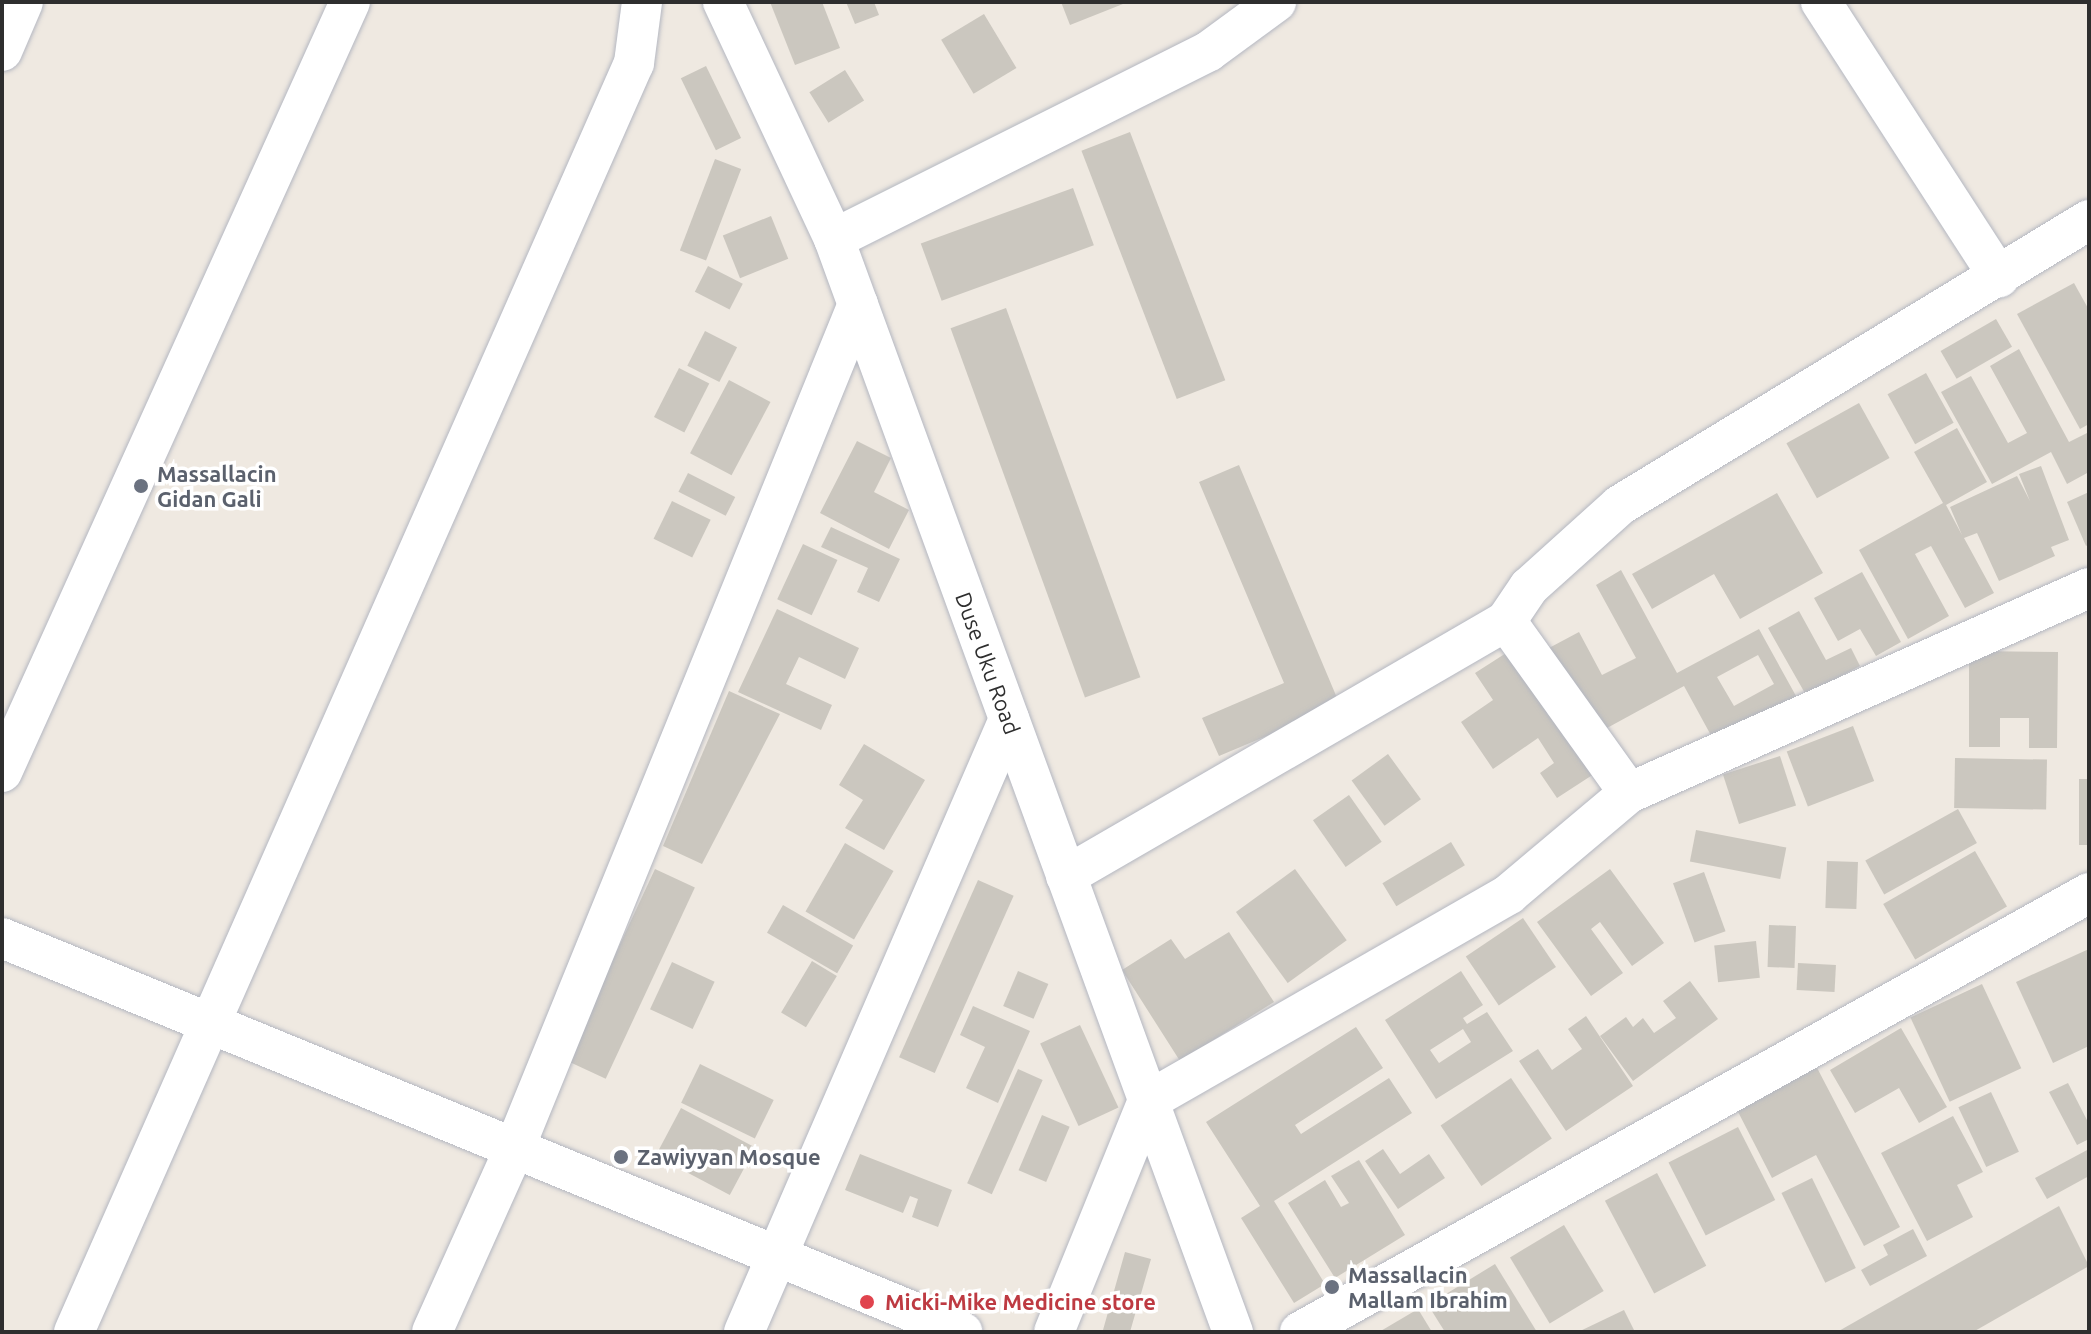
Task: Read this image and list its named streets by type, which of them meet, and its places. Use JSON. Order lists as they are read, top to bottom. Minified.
{"streets":{"street":["Duse Uku Road"]},"places":["Massallacin Gidan Gali","Zawiyyan Mosque","Massallacin Mallam Ibrahim","Micki-Mike Medicine store"]}
